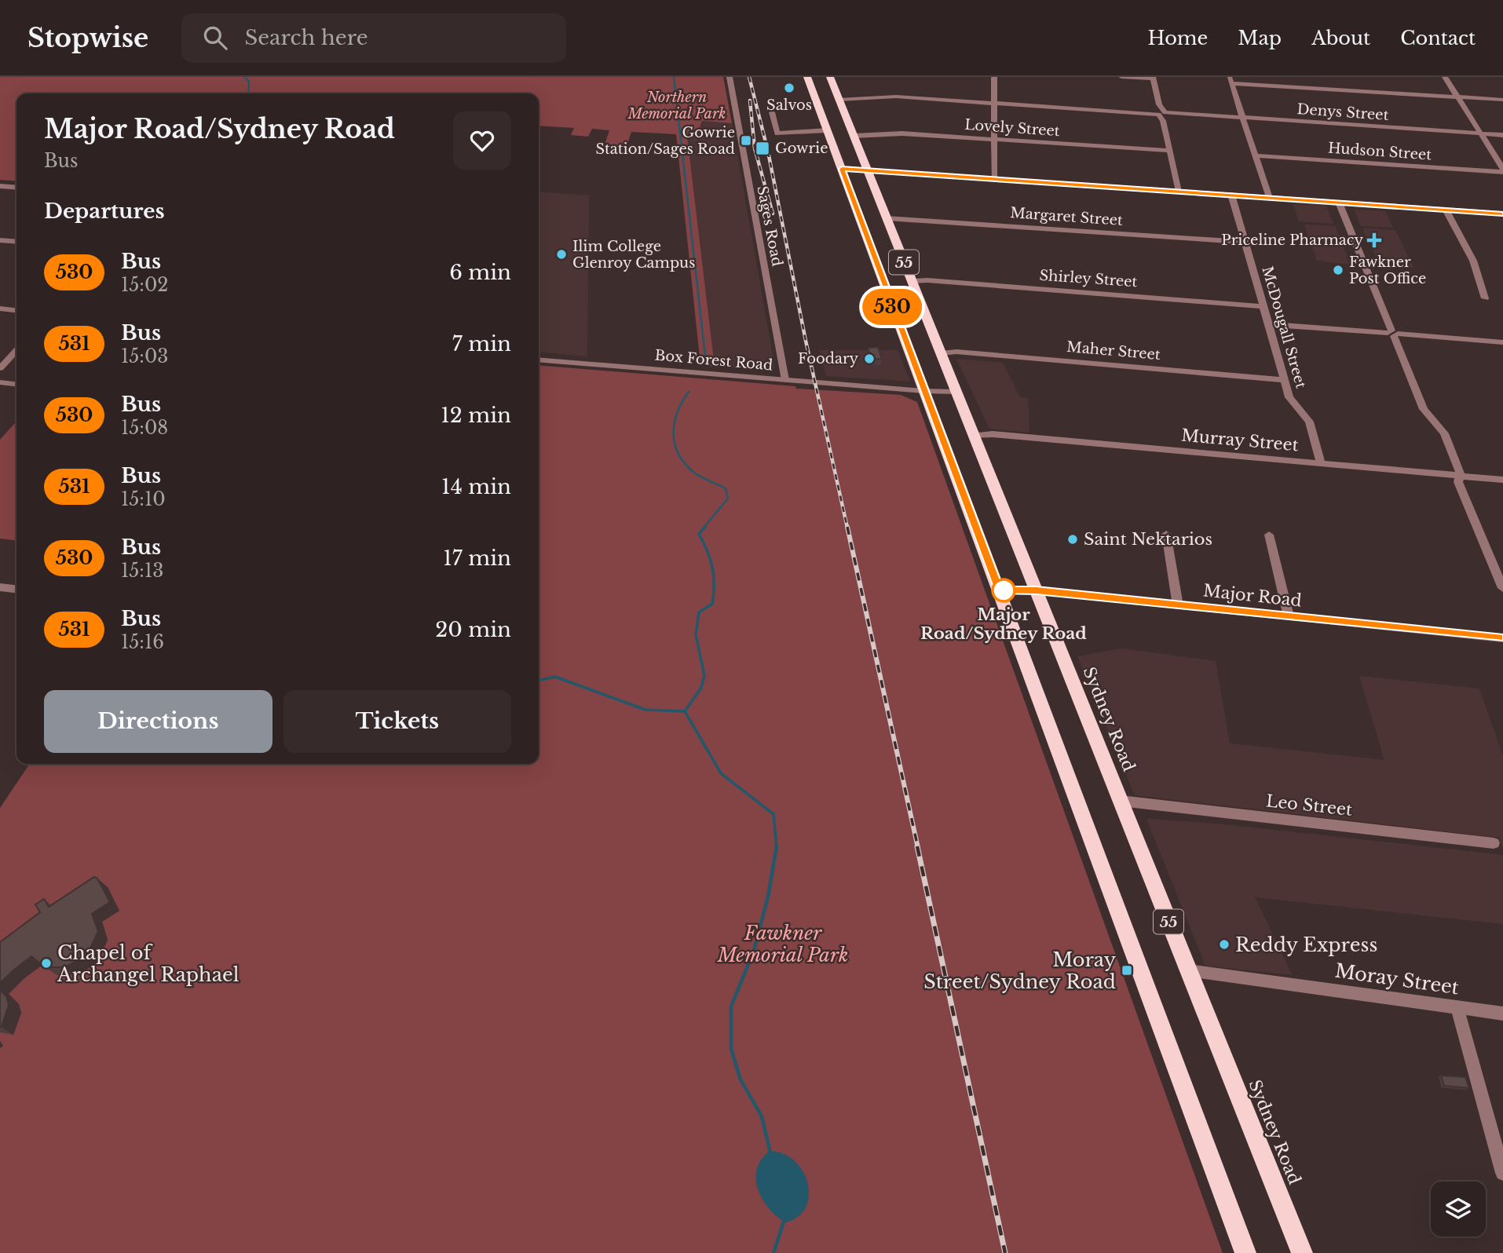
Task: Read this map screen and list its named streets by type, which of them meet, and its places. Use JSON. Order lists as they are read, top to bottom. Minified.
{"streets":{"highway":["55","Sydney Road"],"street":["Denys Street","Lovely Street","Hudson Street","Margaret Street","Sages Road","Shirley Street","McDougall Street","Maher Street","Box Forest Road","Murray Street","Major Road","Leo Street","Moray Street"]},"crossings":[["Denys Street","Sydney Road"],["Lovely Street","Sydney Road"],["Margaret Street","McDougall Street"],["Margaret Street","Sydney Road"],["Sages Road","Box Forest Road"],["55","Box Forest Road"],["55","Major Road"],["Shirley Street","McDougall Street"],["Shirley Street","Sydney Road"],["McDougall Street","Maher Street"],["McDougall Street","Murray Street"],["Maher Street","Sydney Road"],["Box Forest Road","Sydney Road"],["Murray Street","Sydney Road"],["Major Road","Sydney Road"],["Sydney Road","Leo Street"],["Sydney Road","Moray Street"]],"parks":["Northern Memorial Park","Fawkner Memorial Park"],"places":{"other":["Salvos","Ilim College Glenroy Campus","Fawkner Post Office","Foodary","Saint Nektarios","Major Road/Sydney Road","Reddy Express","Chapel of Archangel Raphael"],"transit":["Gowrie Station/Sages Road","Gowrie","Moray Street/Sydney Road"],"health":["Priceline Pharmacy"]},"lines":["bus line 530"],"page":{"header":"Stopwise","search":"Search here","nav":["Home","Map","About","Contact"],"on_map":"530","heading":[["Major Road/Sydney Road","Bus"],"Departures"],"list":[{"mark":"530","name":"Bus","note":"15:02","value":"6 min"},{"mark":"531","name":"Bus","note":"15:03","value":"7 min"},{"mark":"530","name":"Bus","note":"15:08","value":"12 min"},{"mark":"531","name":"Bus","note":"15:10","value":"14 min"},{"mark":"530","name":"Bus","note":"15:13","value":"17 min"},{"mark":"531","name":"Bus","note":"15:16","value":"20 min"}],"buttons":["Directions","Tickets"]}}
